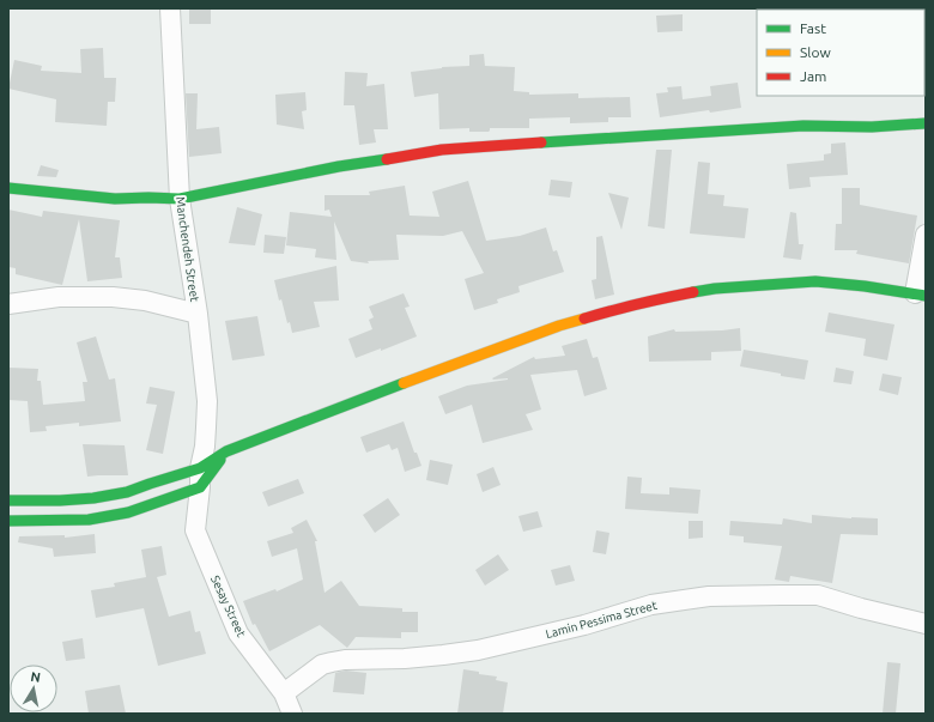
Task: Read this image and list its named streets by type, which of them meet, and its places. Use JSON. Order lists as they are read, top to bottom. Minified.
{"streets":{"street":["Manchendeh Street","Sesay Street","Lamin Pessima Street"]},"crossings":[["Manchendeh Street","Sesay Street"],["Sesay Street","Lamin Pessima Street"]],"legend":["Fast","Slow","Jam"],"north":"top"}
